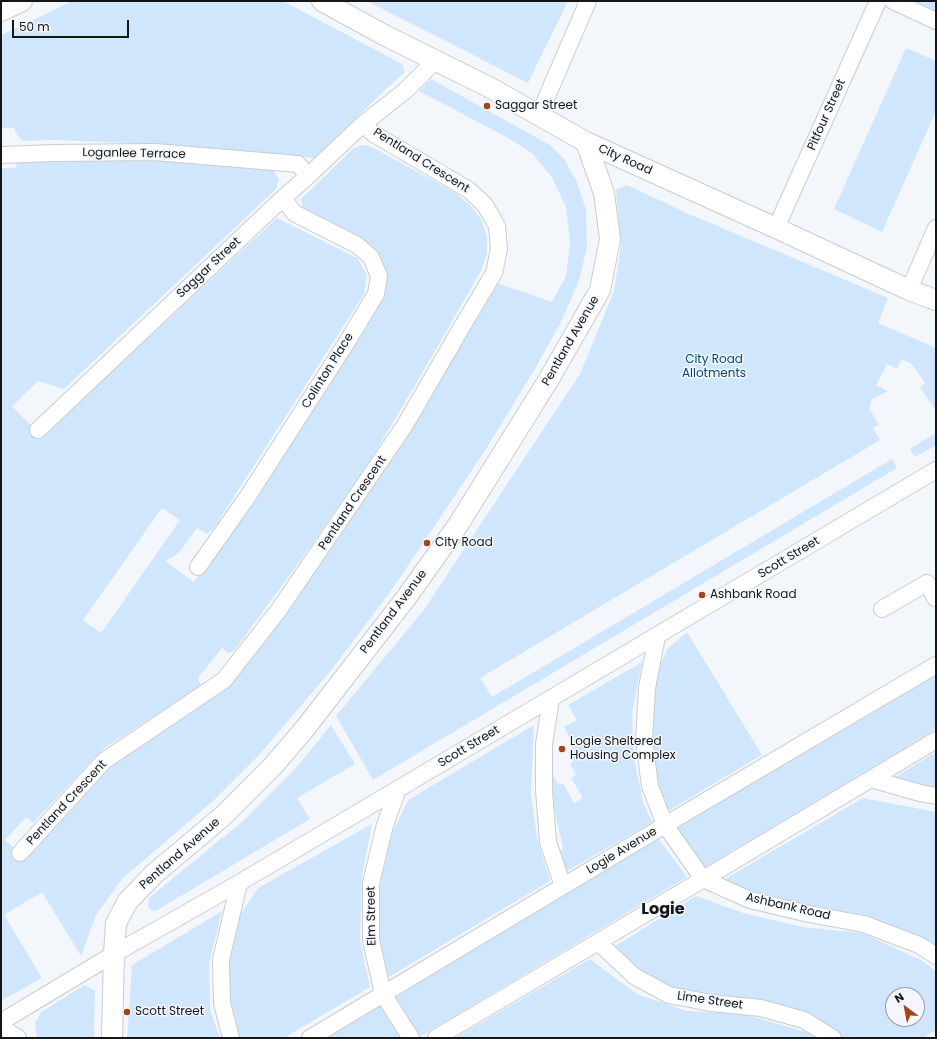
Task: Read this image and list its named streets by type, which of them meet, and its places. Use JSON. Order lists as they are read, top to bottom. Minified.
{"streets":{"street":["Pitfour Street","Loganlee Terrace","City Road","Pentland Crescent","Saggar Street","Pentland Avenue","Colinton Place","Scott Street","Logie Avenue","Ashbank Road","Elm Street","Lime Street"]},"crossings":[["Pitfour Street","City Road"],["Loganlee Terrace","Saggar Street"],["City Road","Saggar Street"],["City Road","Pentland Avenue"],["Pentland Crescent","Saggar Street"],["Saggar Street","Colinton Place"],["Pentland Avenue","Scott Street"],["Scott Street","Elm Street"],["Logie Avenue","Elm Street"]],"districts":["Logie"],"parks":["City Road Allotments"],"places":["Saggar Street","City Road","Ashbank Road","Logie Sheltered Housing Complex","Scott Street"],"scale_bar":"50 m","north":"top left"}
